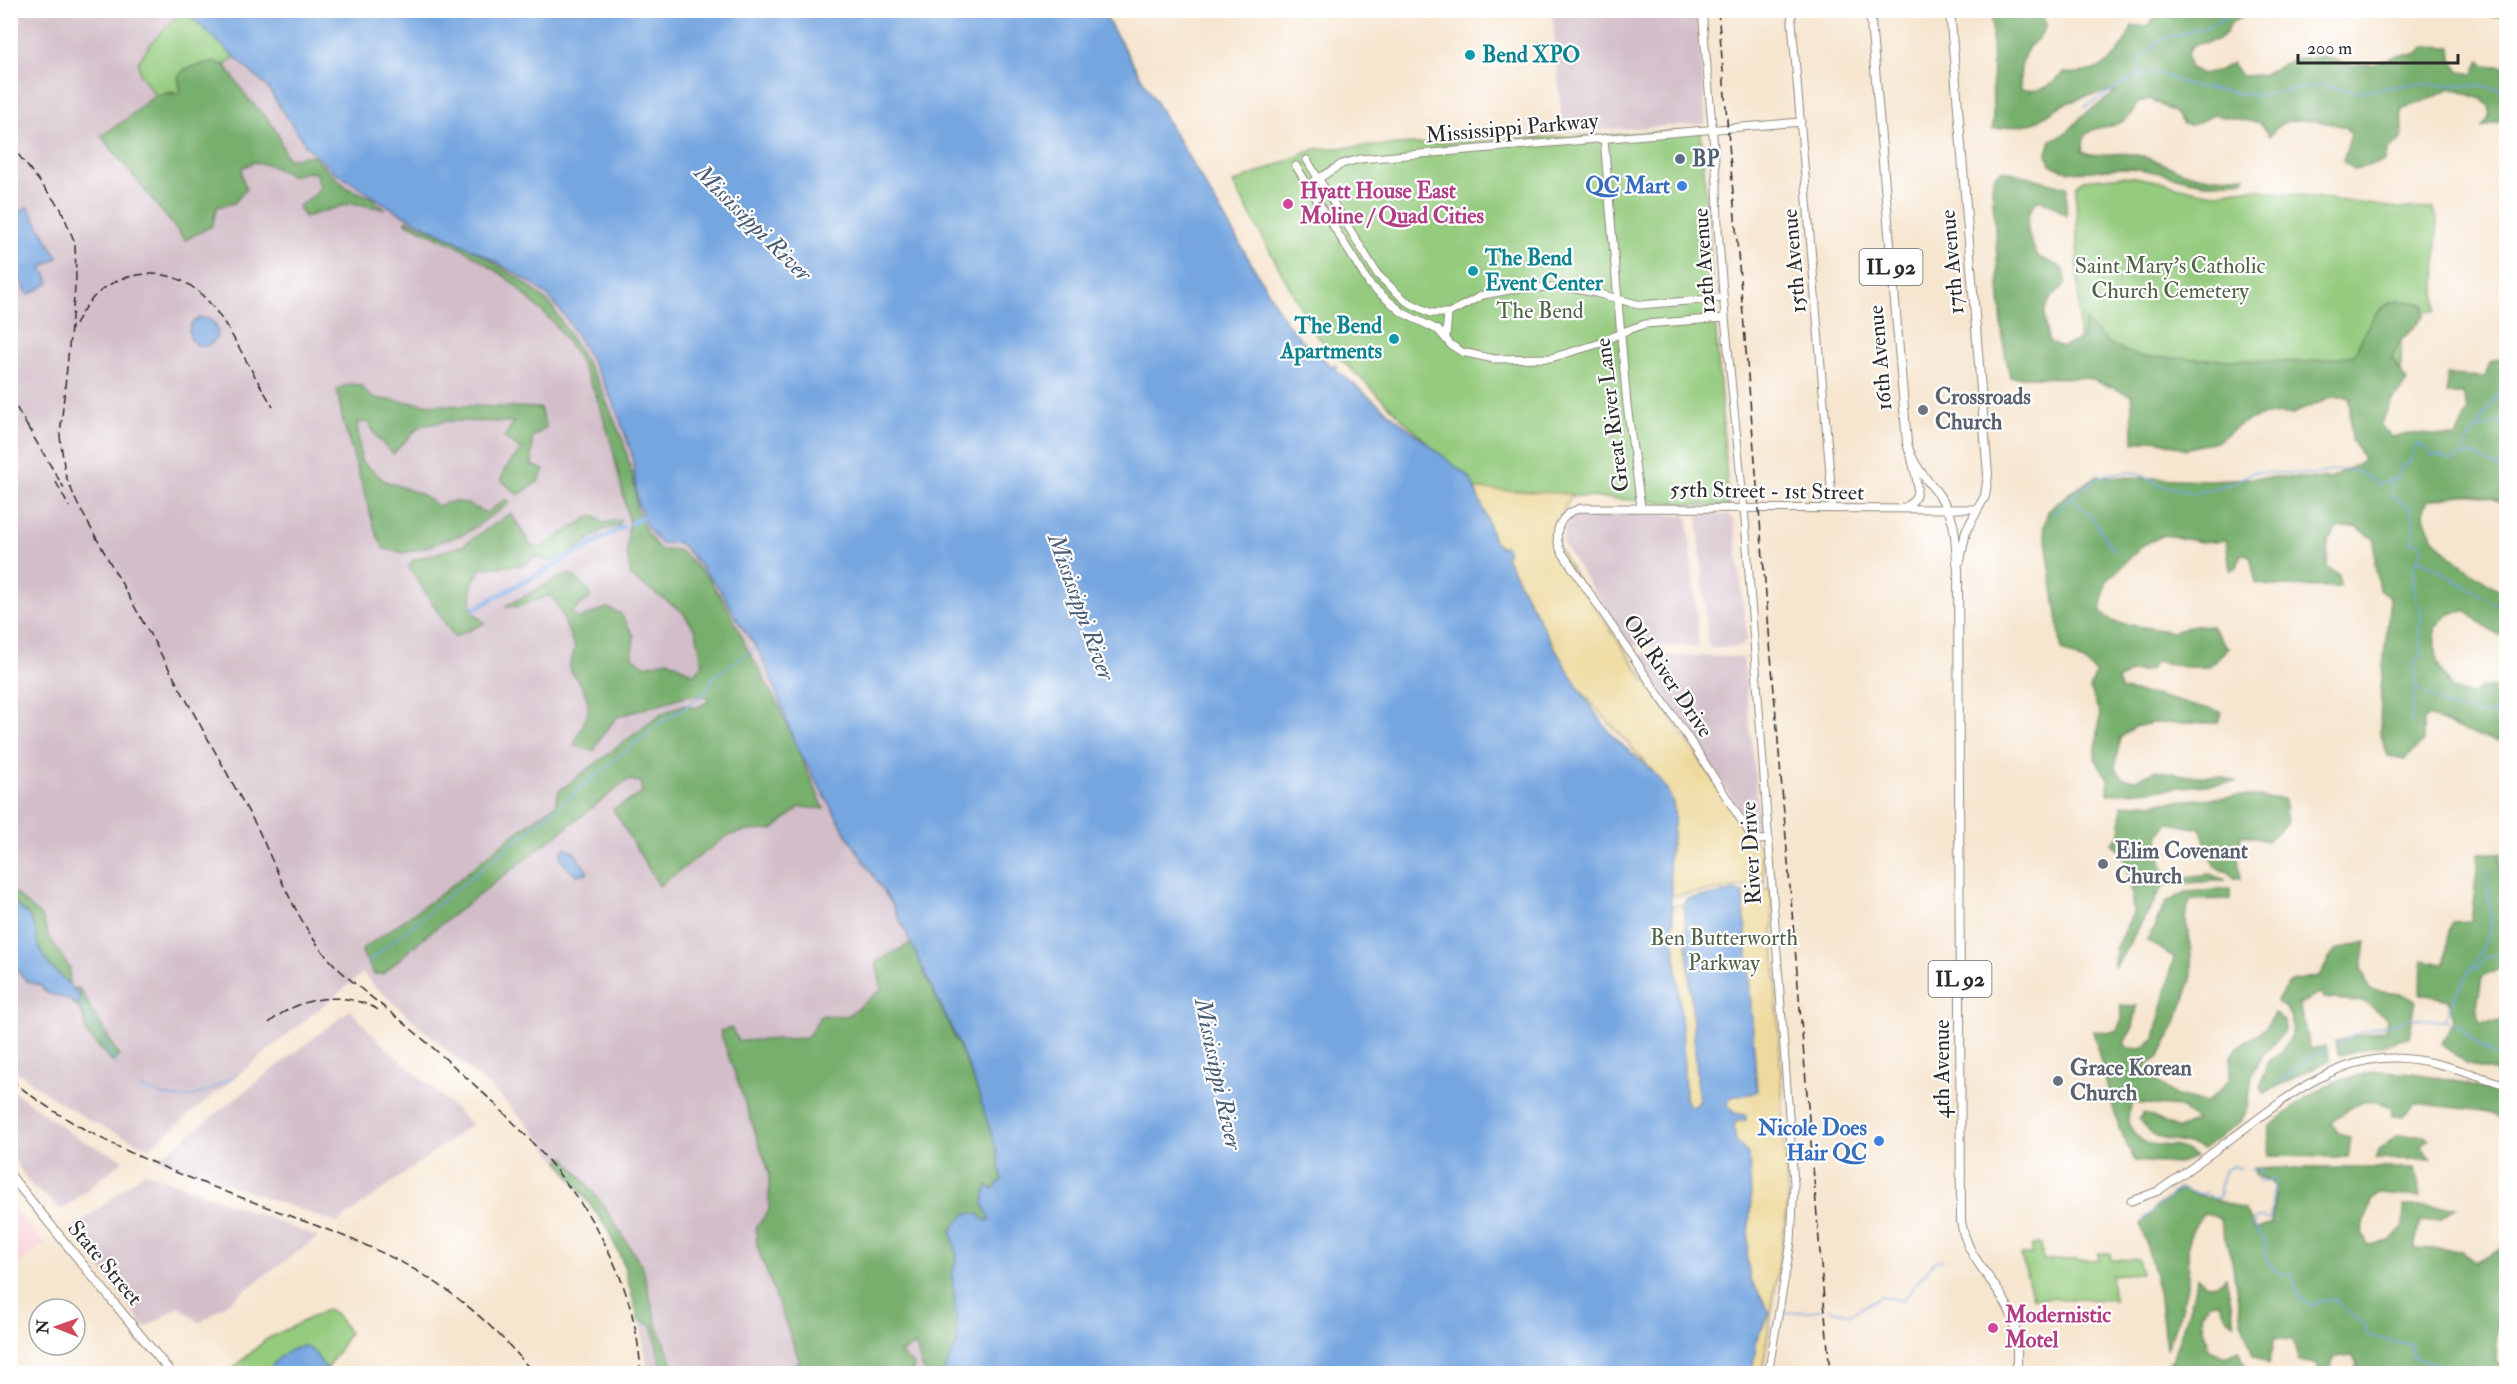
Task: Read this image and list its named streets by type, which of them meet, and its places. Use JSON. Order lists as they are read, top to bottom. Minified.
{"streets":{"main road":["17th Avenue","IL 92","16th Avenue","4th Avenue","State Street"],"street":["Mississippi Parkway","12th Avenue","15th Avenue","Great River Lane","55th Street - 1st Street","Old River Drive","River Drive"]},"crossings":[["Mississippi Parkway","12th Avenue"],["Mississippi Parkway","15th Avenue"],["Mississippi Parkway","Great River Lane"],["12th Avenue","55th Street - 1st Street"],["12th Avenue","River Drive"],["15th Avenue","55th Street - 1st Street"],["17th Avenue","55th Street - 1st Street"],["17th Avenue","4th Avenue"],["16th Avenue","55th Street - 1st Street"],["16th Avenue","4th Avenue"],["Great River Lane","55th Street - 1st Street"],["55th Street - 1st Street","Old River Drive"],["55th Street - 1st Street","River Drive"],["55th Street - 1st Street","4th Avenue"],["Old River Drive","River Drive"]],"water":["Mississippi River"],"parks":["Saint Mary's Catholic Church Cemetery","The Bend","Ben Butterworth Parkway"],"places":["Bend XPO","BP","QC Mart","Hyatt House East Moline / Quad Cities","The Bend Event Center","The Bend Apartments","Crossroads Church","Elim Covenant Church","Grace Korean Church","Nicole Does Hair QC","Modernistic Motel"],"scale_bar":"200 m","north":"left"}
